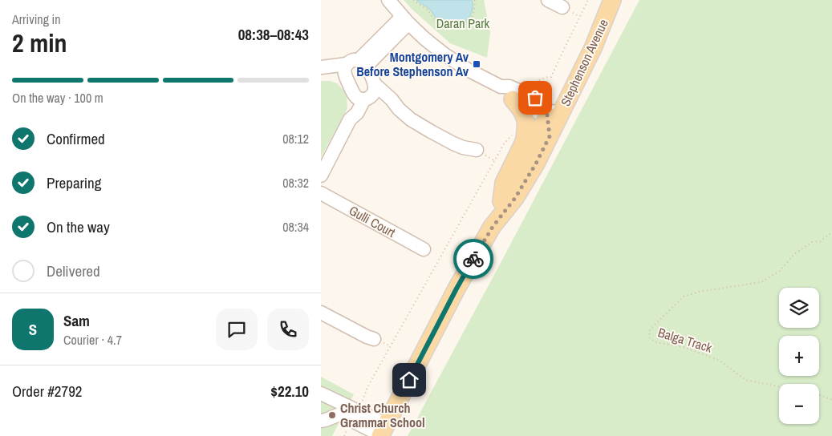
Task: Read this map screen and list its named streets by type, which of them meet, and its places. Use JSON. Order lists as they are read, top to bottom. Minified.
{"streets":{"main road":["Stephenson Avenue"],"street":["Gulli Court"],"path":["Balga Track"]},"parks":["Daran Park"],"places":{"transit":["Montgomery Av Before Stephenson Av"],"other":["Christ Church Grammar School"]},"page":{"heading":["2 min","Arriving in","08:38–08:43"],"panel":["Sam","Courier · 4.7","Order #2792","$22.10"],"bar":"On the way · 100 m","list":[["Confirmed","08:12"],["Preparing","08:32"],["On the way","08:34"],"Delivered"],"map_buttons":["+","−"],"round":"S"}}
